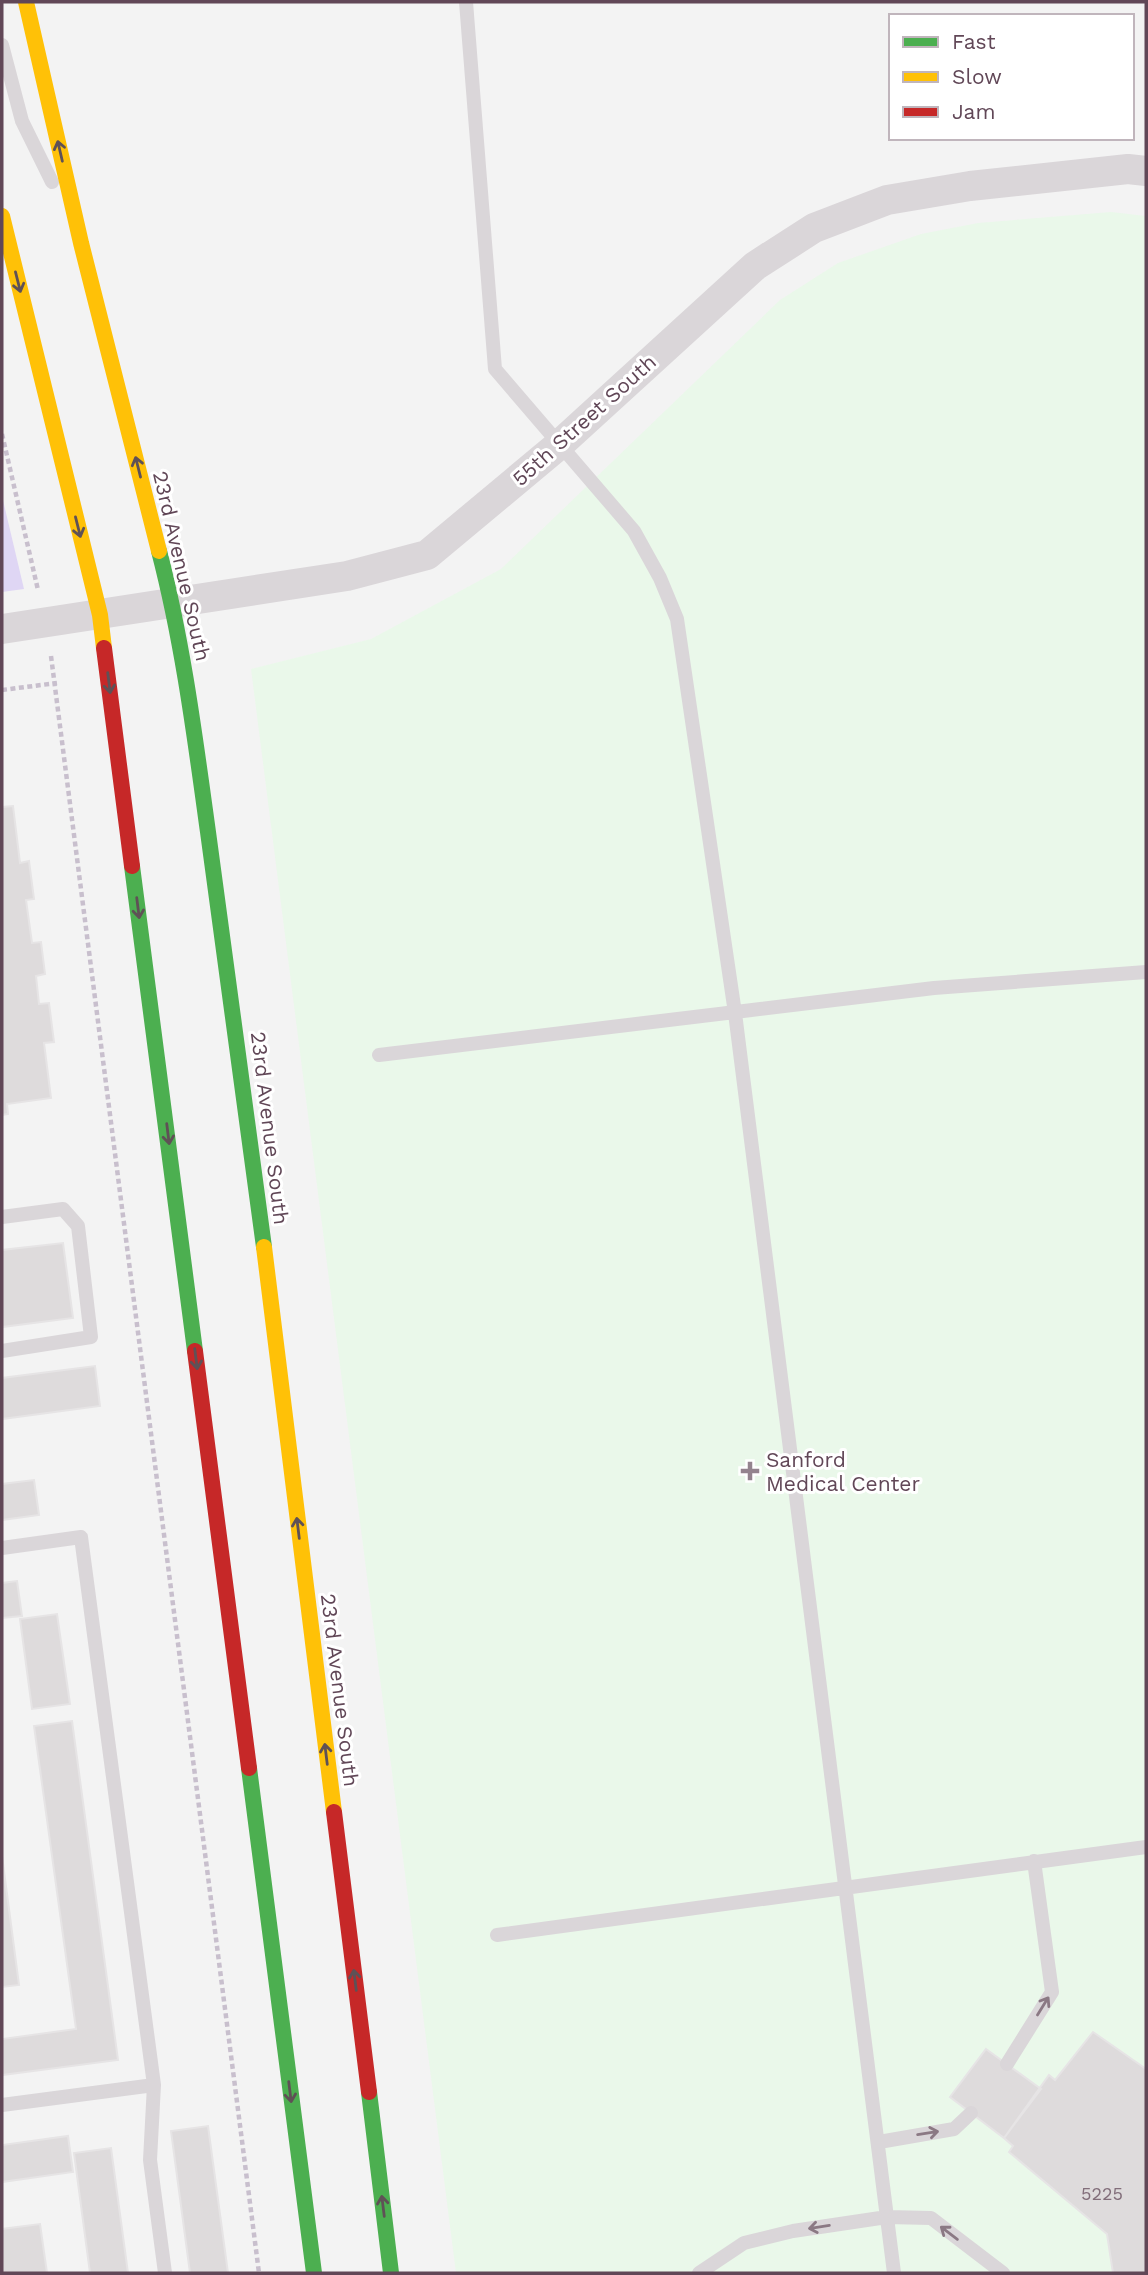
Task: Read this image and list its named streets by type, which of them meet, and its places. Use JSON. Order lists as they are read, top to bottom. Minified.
{"streets":{"street":["55th Street South","23rd Avenue South"]},"crossings":[["55th Street South","23rd Avenue South"]],"places":{"health":["Sanford Medical Center"]},"house_numbers":["5225"],"legend":["Fast","Slow","Jam"]}
